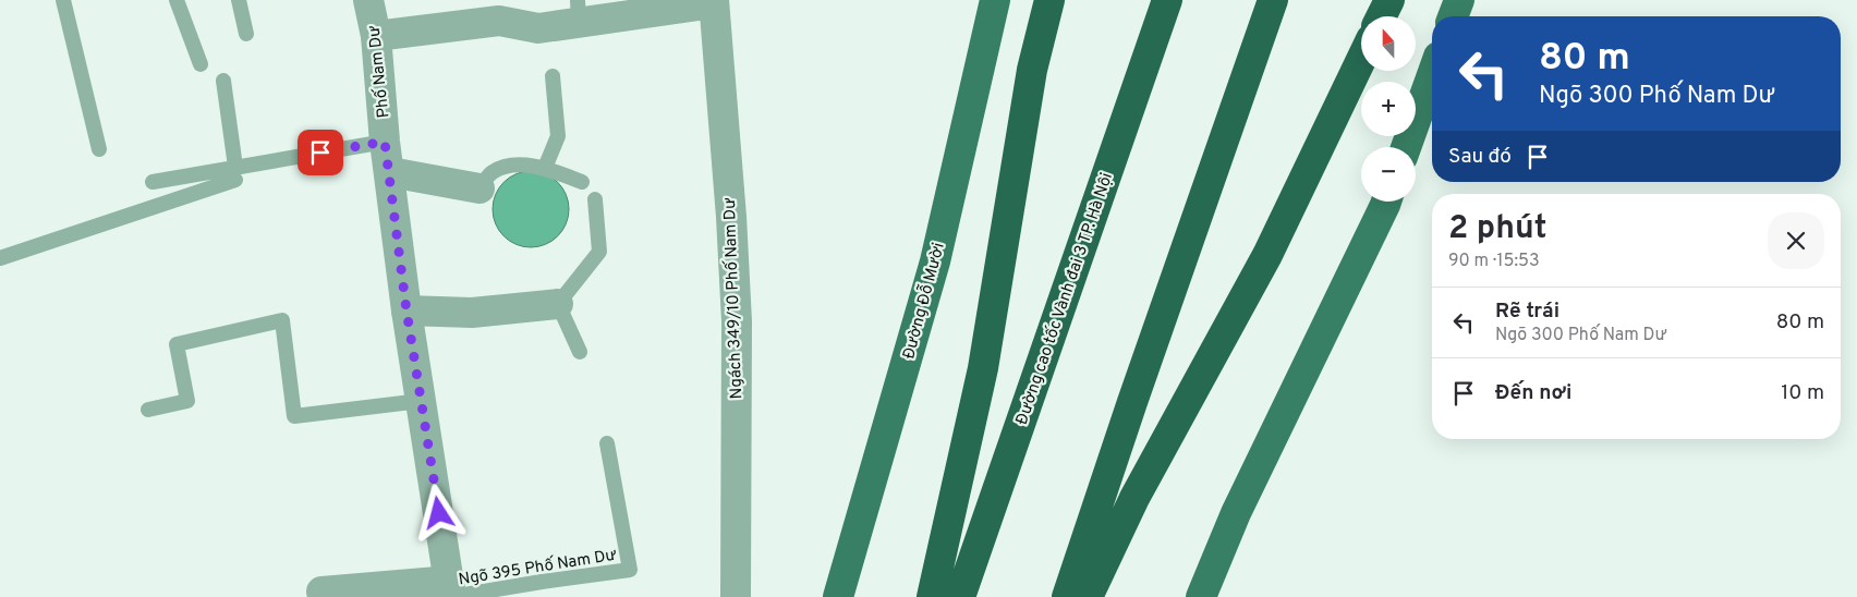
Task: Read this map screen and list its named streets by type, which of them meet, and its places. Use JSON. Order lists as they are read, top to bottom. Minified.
{"streets":{"highway":["Đường cao tốc Vành đai 3 TP. Hà Nội"],"main road":["Đường Đỗ Mười"],"street":["Phố Nam Dư","Ngách 349/10 Phố Nam Dư"],"lane":["Ngõ 395 Phố Nam Dư"]},"crossings":[["Phố Nam Dư","Ngõ 395 Phố Nam Dư"]],"north":"top","page":{"map_buttons":["+","−"],"turn":["80 m","Ngõ 300 Phố Nam Dư"],"then":"Sau đó","heading":["2 phút","90 m · 15:53"],"list":[{"name":"Rẽ trái","note":"Ngõ 300 Phố Nam Dư","value":"80 m"},{"name":"Đến nơi","value":"10 m"}]}}
